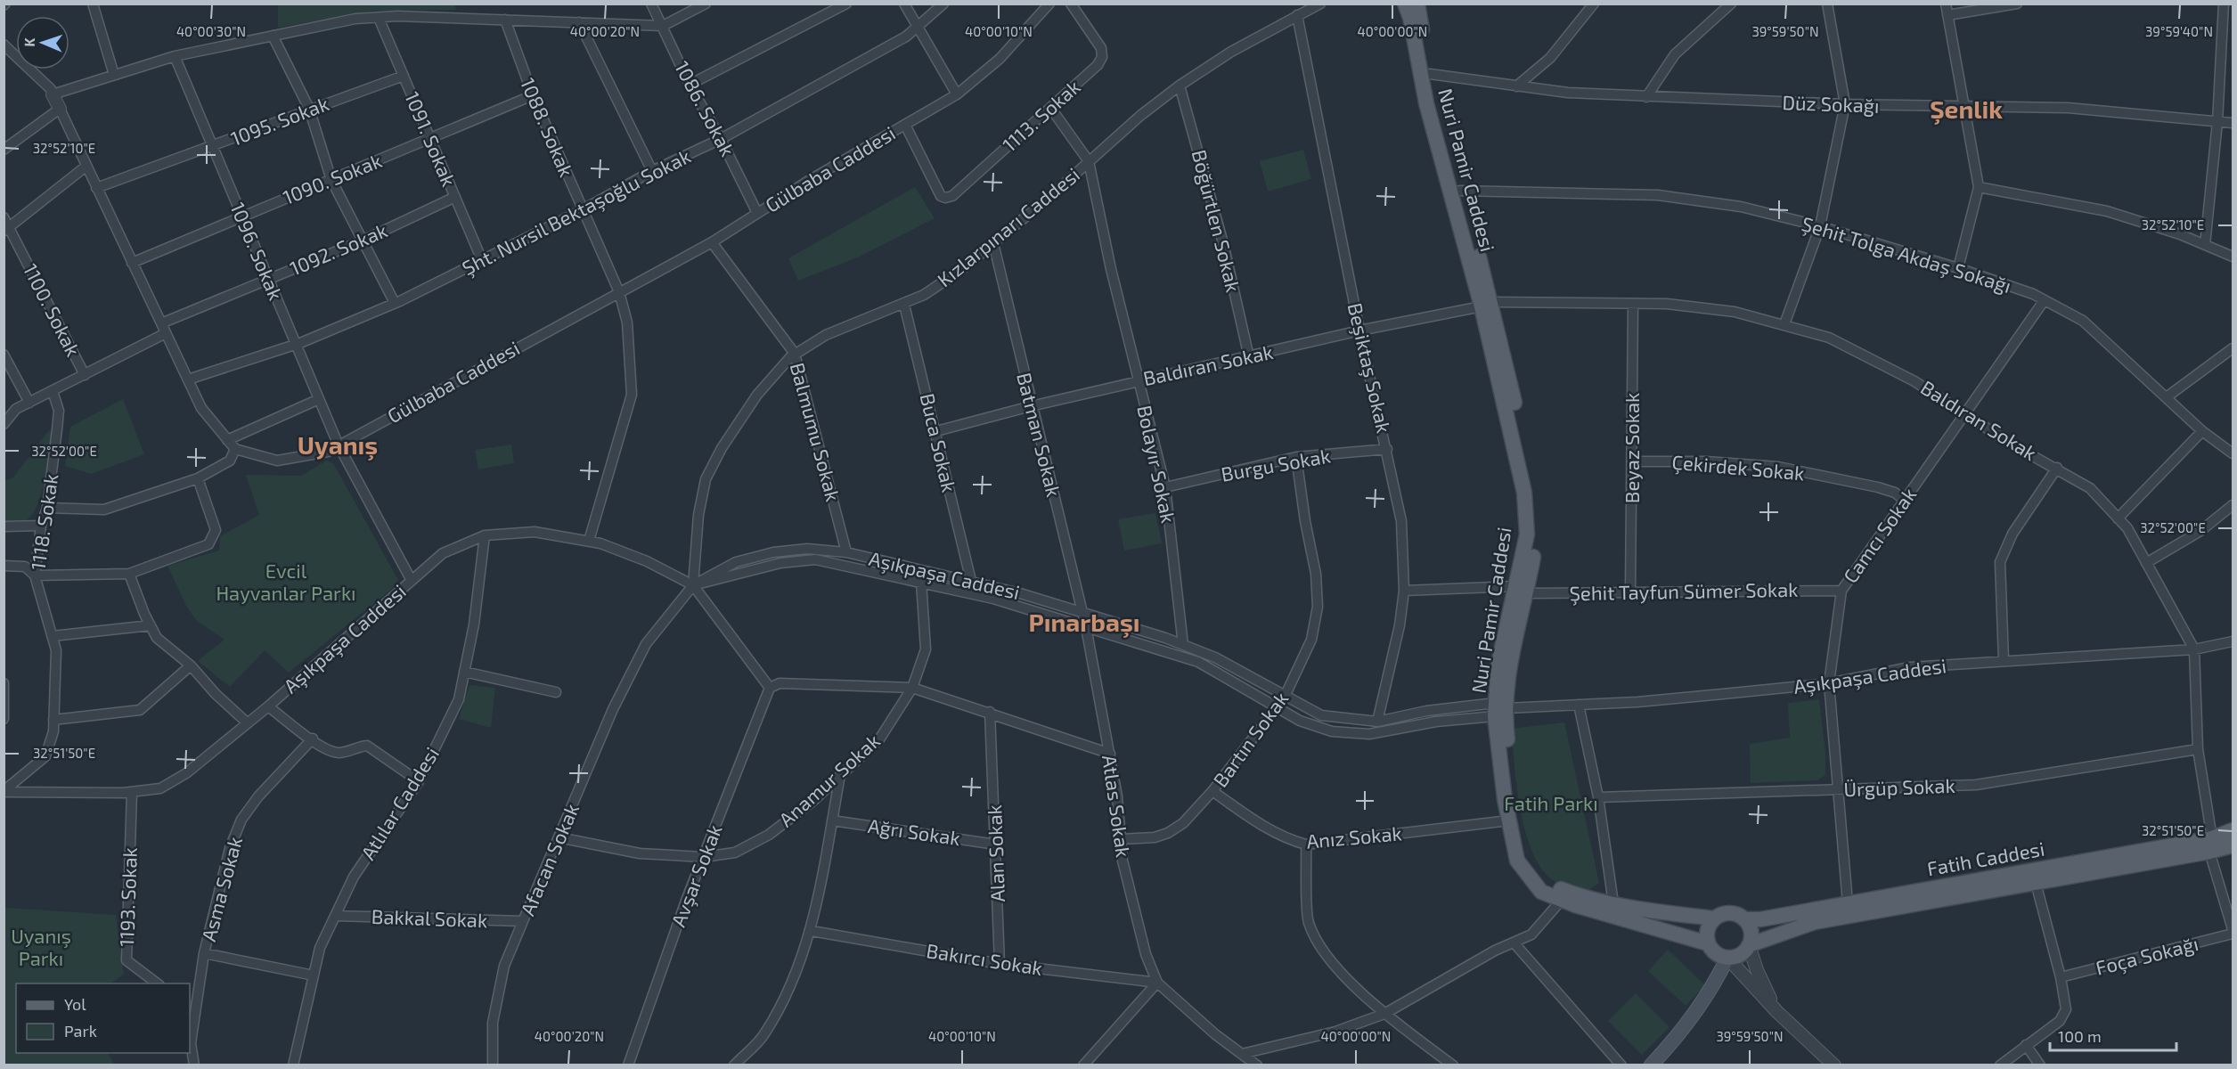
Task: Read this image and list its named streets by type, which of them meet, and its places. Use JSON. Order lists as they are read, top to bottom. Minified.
{"streets":{"main road":["Nuri Pamir Caddesi","Fatih Caddesi"],"street":["Düz Sokağı","1086. Sokak","1113. Sokak","1095. Sokak","1088. Sokak","1091. Sokak","Gülbaba Caddesi","1090. Sokak","Şht. Nursil Bektaşoğlu Sokak","Böğürtlen Sokak","Kızlarpınarı Caddesi","1092. Sokak","1096. Sokak","Şehit Tolga Akdaş Sokağı","1100. Sokak","Baldıran Sokak","Beşiktaş Sokak","Balmumu Sokak","Batman Sokak","Buca Sokak","Beyaz Sokak","Bolayır Sokak","Burgu Sokak","Çekirdek Sokak","1118. Sokak","Camcı Sokak","Aşıkpaşa Caddesi","Şehit Tayfun Sümer Sokak","Bartın Sokak","Anamur Sokak","Ürgüp Sokak","Atlılar Caddesi","Atlas Sokak","Ağrı Sokak","Anız Sokak","Alan Sokak","Afacan Sokak","Avşar Sokak","Asma Sokak","1193. Sokak","Bakkal Sokak","Foça Sokağı","Bakırcı Sokak"]},"crossings":[["Düz Sokağı","Nuri Pamir Caddesi"],["1086. Sokak","Gülbaba Caddesi"],["1086. Sokak","Şht. Nursil Bektaşoğlu Sokak"],["1113. Sokak","Gülbaba Caddesi"],["1095. Sokak","1091. Sokak"],["1095. Sokak","1096. Sokak"],["1088. Sokak","Gülbaba Caddesi"],["1088. Sokak","1090. Sokak"],["1088. Sokak","Şht. Nursil Bektaşoğlu Sokak"],["1088. Sokak","Aşıkpaşa Caddesi"],["1091. Sokak","1090. Sokak"],["1091. Sokak","Şht. Nursil Bektaşoğlu Sokak"],["1091. Sokak","1092. Sokak"],["Gülbaba Caddesi","1096. Sokak"],["Gülbaba Caddesi","Balmumu Sokak"],["Nuri Pamir Caddesi","Şehit Tolga Akdaş Sokağı"],["Nuri Pamir Caddesi","Baldıran Sokak"],["Nuri Pamir Caddesi","Aşıkpaşa Caddesi"],["Nuri Pamir Caddesi","Şehit Tayfun Sümer Sokak"],["Nuri Pamir Caddesi","Anız Sokak"],["Nuri Pamir Caddesi","Fatih Caddesi"],["1090. Sokak","1096. Sokak"],["Şht. Nursil Bektaşoğlu Sokak","1096. Sokak"],["Böğürtlen Sokak","Kızlarpınarı Caddesi"],["Böğürtlen Sokak","Baldıran Sokak"],["Kızlarpınarı Caddesi","Beşiktaş Sokak"],["Kızlarpınarı Caddesi","Balmumu Sokak"],["Kızlarpınarı Caddesi","Batman Sokak"],["Kızlarpınarı Caddesi","Buca Sokak"],["Kızlarpınarı Caddesi","Bolayır Sokak"],["Kızlarpınarı Caddesi","Aşıkpaşa Caddesi"],["Kızlarpınarı Caddesi","Afacan Sokak"],["1092. Sokak","1096. Sokak"],["1096. Sokak","Aşıkpaşa Caddesi"],["Şehit Tolga Akdaş Sokağı","Camcı Sokak"],["Baldıran Sokak","Beşiktaş Sokak"],["Baldıran Sokak","Batman Sokak"],["Baldıran Sokak","Buca Sokak"],["Baldıran Sokak","Beyaz Sokak"],["Baldıran Sokak","Bolayır Sokak"],["Baldıran Sokak","Camcı Sokak"],["Baldıran Sokak","Aşıkpaşa Caddesi"],["Baldıran Sokak","Ürgüp Sokak"],["Baldıran Sokak","Fatih Caddesi"],["Beşiktaş Sokak","Burgu Sokak"],["Beşiktaş Sokak","Aşıkpaşa Caddesi"],["Beşiktaş Sokak","Şehit Tayfun Sümer Sokak"],["Balmumu Sokak","Aşıkpaşa Caddesi"],["Batman Sokak","Aşıkpaşa Caddesi"],["Batman Sokak","Atlas Sokak"],["Buca Sokak","Aşıkpaşa Caddesi"],["Beyaz Sokak","Çekirdek Sokak"],["Beyaz Sokak","Şehit Tayfun Sümer Sokak"],["Bolayır Sokak","Burgu Sokak"],["Bolayır Sokak","Aşıkpaşa Caddesi"],["Burgu Sokak","Bartın Sokak"],["Çekirdek Sokak","Camcı Sokak"],["1118. Sokak","Aşıkpaşa Caddesi"],["Camcı Sokak","Aşıkpaşa Caddesi"],["Camcı Sokak","Şehit Tayfun Sümer Sokak"],["Camcı Sokak","Ürgüp Sokak"],["Camcı Sokak","Fatih Caddesi"],["Aşıkpaşa Caddesi","Bartın Sokak"],["Aşıkpaşa Caddesi","Anamur Sokak"],["Aşıkpaşa Caddesi","Atlılar Caddesi"],["Aşıkpaşa Caddesi","Atlas Sokak"],["Aşıkpaşa Caddesi","Afacan Sokak"],["Aşıkpaşa Caddesi","1193. Sokak"],["Bartın Sokak","Atlas Sokak"],["Bartın Sokak","Anız Sokak"],["Anamur Sokak","Afacan Sokak"],["Anamur Sokak","Avşar Sokak"],["Atlılar Caddesi","Bakkal Sokak"],["Atlas Sokak","Bakırcı Sokak"],["Ağrı Sokak","Alan Sokak"],["Alan Sokak","Bakırcı Sokak"],["Afacan Sokak","Bakkal Sokak"]],"districts":["Şenlik","Uyanış","Pınarbaşı"],"parks":["Evcil Hayvanlar Parkı","Fatih Parkı","Uyanış Parkı"],"legend":["Yol","Park"],"scale_bar":"100 m","north":"left","coordinates":["40°00'30\"N","40°00'20\"N","40°00'10\"N","40°00'00\"N","39°59'50\"N","39°59'40\"N","32°52'10\"E","32°52'00\"E","32°51'50\"E"]}
